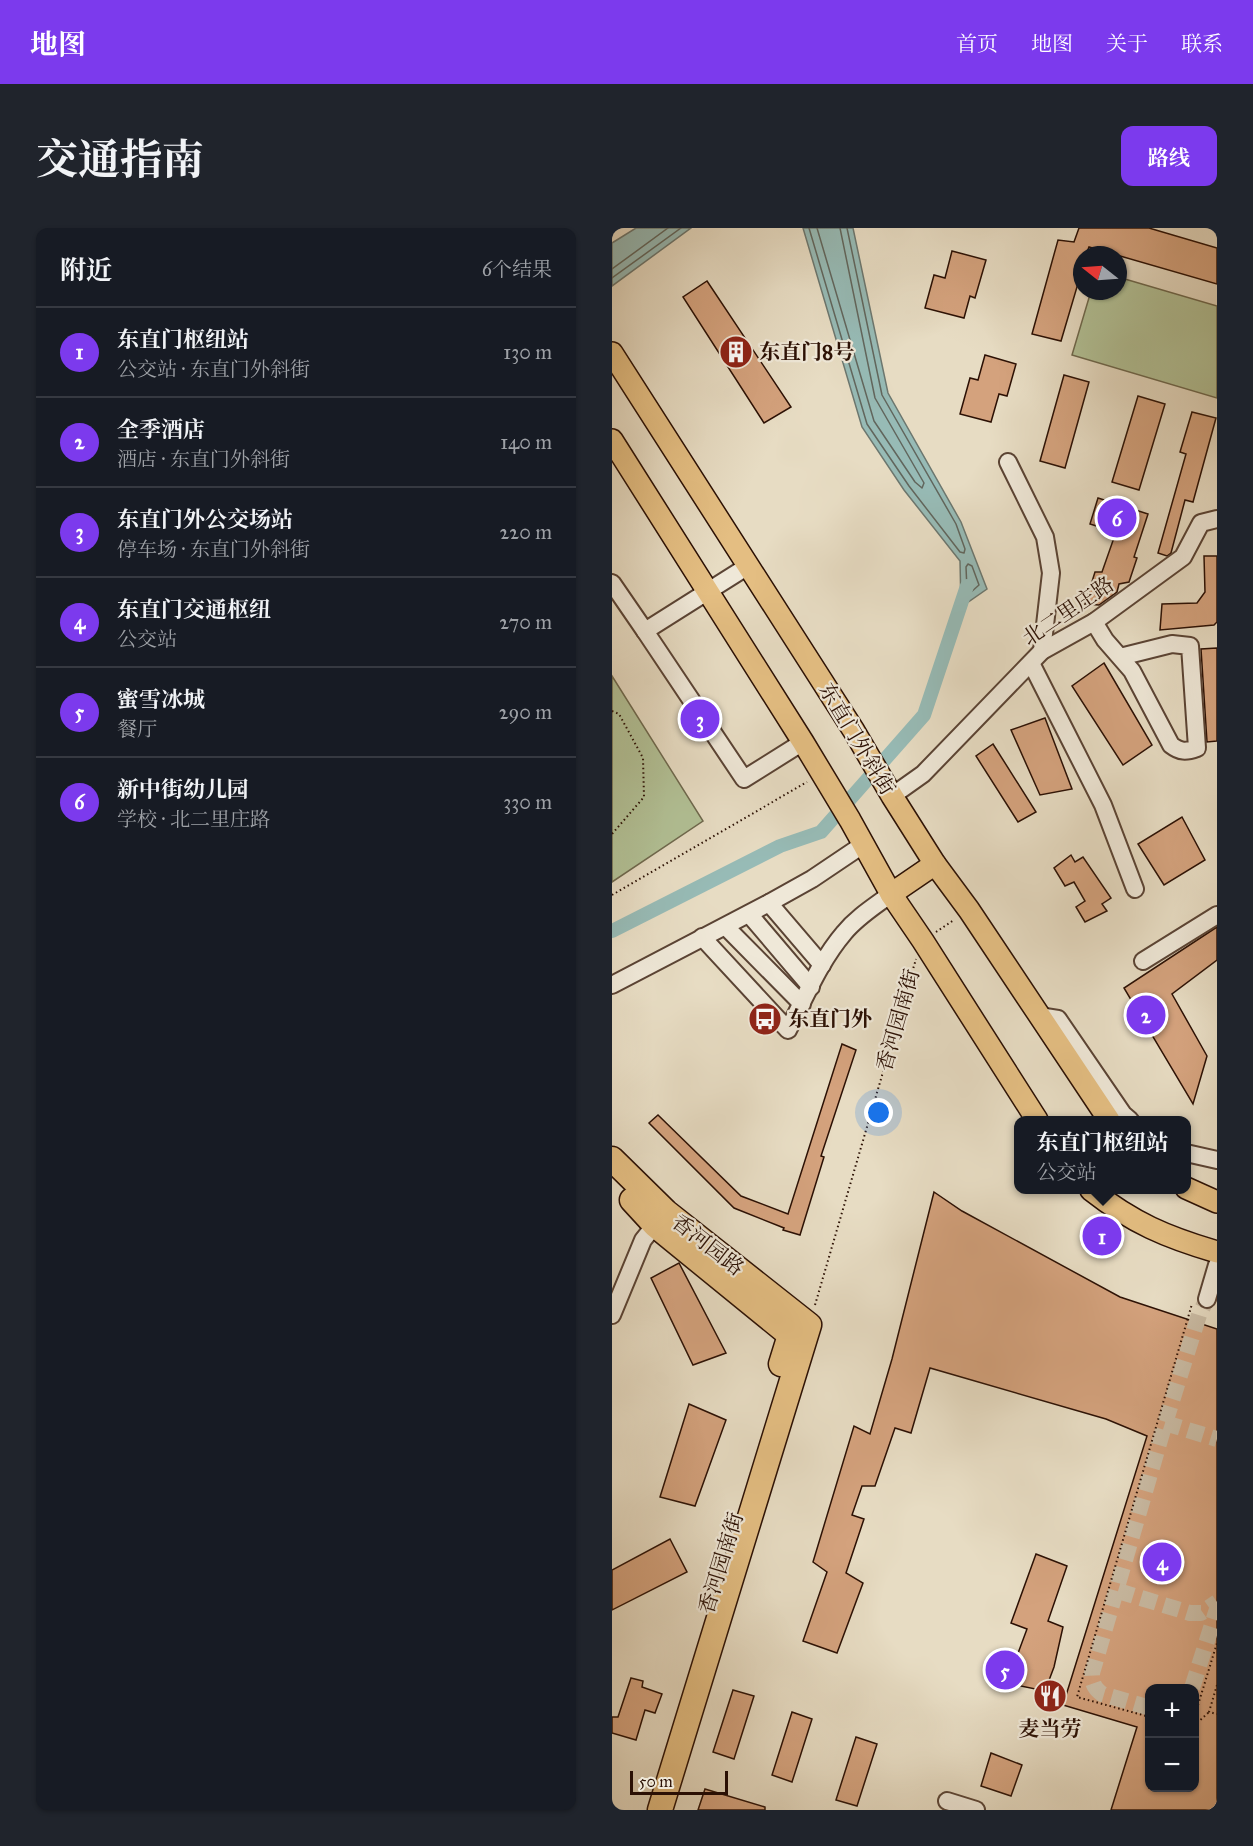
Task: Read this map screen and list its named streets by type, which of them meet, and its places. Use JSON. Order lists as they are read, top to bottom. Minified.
{"streets":{"highway":["香河园南街","香河园路"],"main road":["东直门外斜街"],"street":["北二里庄路"]},"crossings":[["北二里庄路","东直门外斜街"],["东直门外斜街","香河园南街"],["香河园南街","香河园路"]],"places":{"building":["东直门8号"],"bus stop":["东直门外"],"restaurant":["麦当劳"]},"scale_bar":"50 m","north":"left","page":{"header":"地图","nav":["首页","地图","关于","联系"],"title":"交通指南","buttons":"路线","heading":["附近","6个结果"],"list":[{"mark":"1","name":"东直门枢纽站","note":"公交站 · 东直门外斜街","value":"130 m"},{"mark":"2","name":"全季酒店","note":"酒店 · 东直门外斜街","value":"140 m"},{"mark":"3","name":"东直门外公交场站","note":"停车场 · 东直门外斜街","value":"220 m"},{"mark":"4","name":"东直门交通枢纽","note":"公交站","value":"270 m"},{"mark":"5","name":"蜜雪冰城","note":"餐厅","value":"290 m"},{"mark":"6","name":"新中街幼儿园","note":"学校 · 北二里庄路","value":"330 m"}],"pins":["6","3","2","1","4","5"],"popup":["东直门枢纽站","公交站"],"map_buttons":["+","−"],"scale":"50 m"}}
